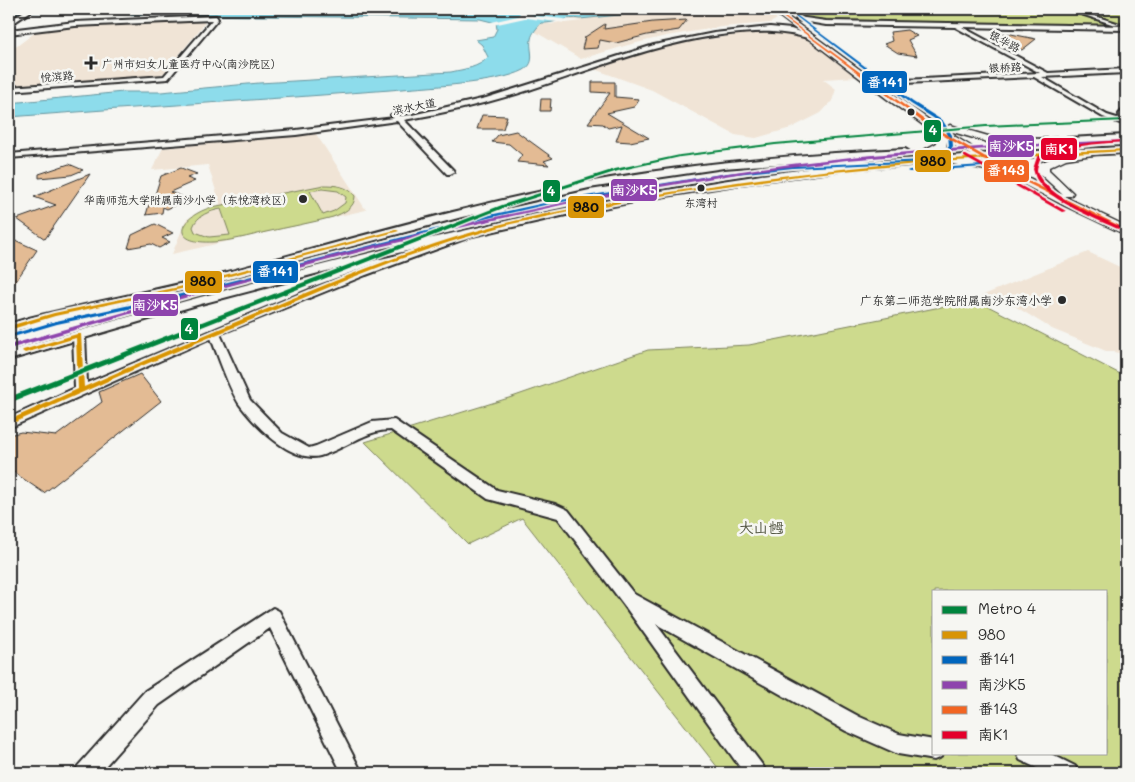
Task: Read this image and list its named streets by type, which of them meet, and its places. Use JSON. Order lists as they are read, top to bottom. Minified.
{"streets":{"street":["银华路","银桥路","悦滨路","滨水大道"]},"crossings":[["银华路","银桥路"]],"parks":["大山乸"],"places":{"health":["广州市妇女儿童医疗中心(南沙院区)"],"other":["东湾村","华南师范大学附属南沙小学（东悦湾校区）","广东第二师范学院附属南沙东湾小学"]},"lines":["transit line 番141","transit line 番143","metro line 4","transit line 南沙K5","transit line 南K1","transit line 980"],"legend":["Metro 4","980","番141","南沙K5","番143","南K1"]}
